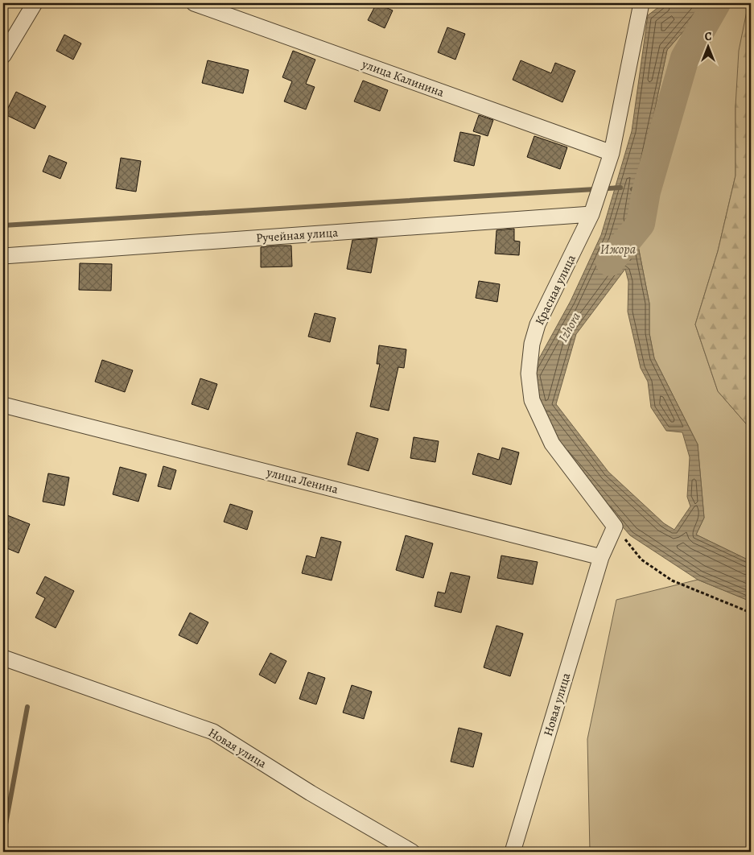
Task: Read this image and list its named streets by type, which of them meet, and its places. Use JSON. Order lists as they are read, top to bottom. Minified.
{"streets":{"street":["улица Калинина","Ручейная улица","Красная улица","улица Ленина","Новая улица"]},"crossings":[["улица Калинина","Красная улица"],["Ручейная улица","Красная улица"],["улица Ленина","Новая улица"]],"water":["Ижора","Izhora"],"north":"top"}
